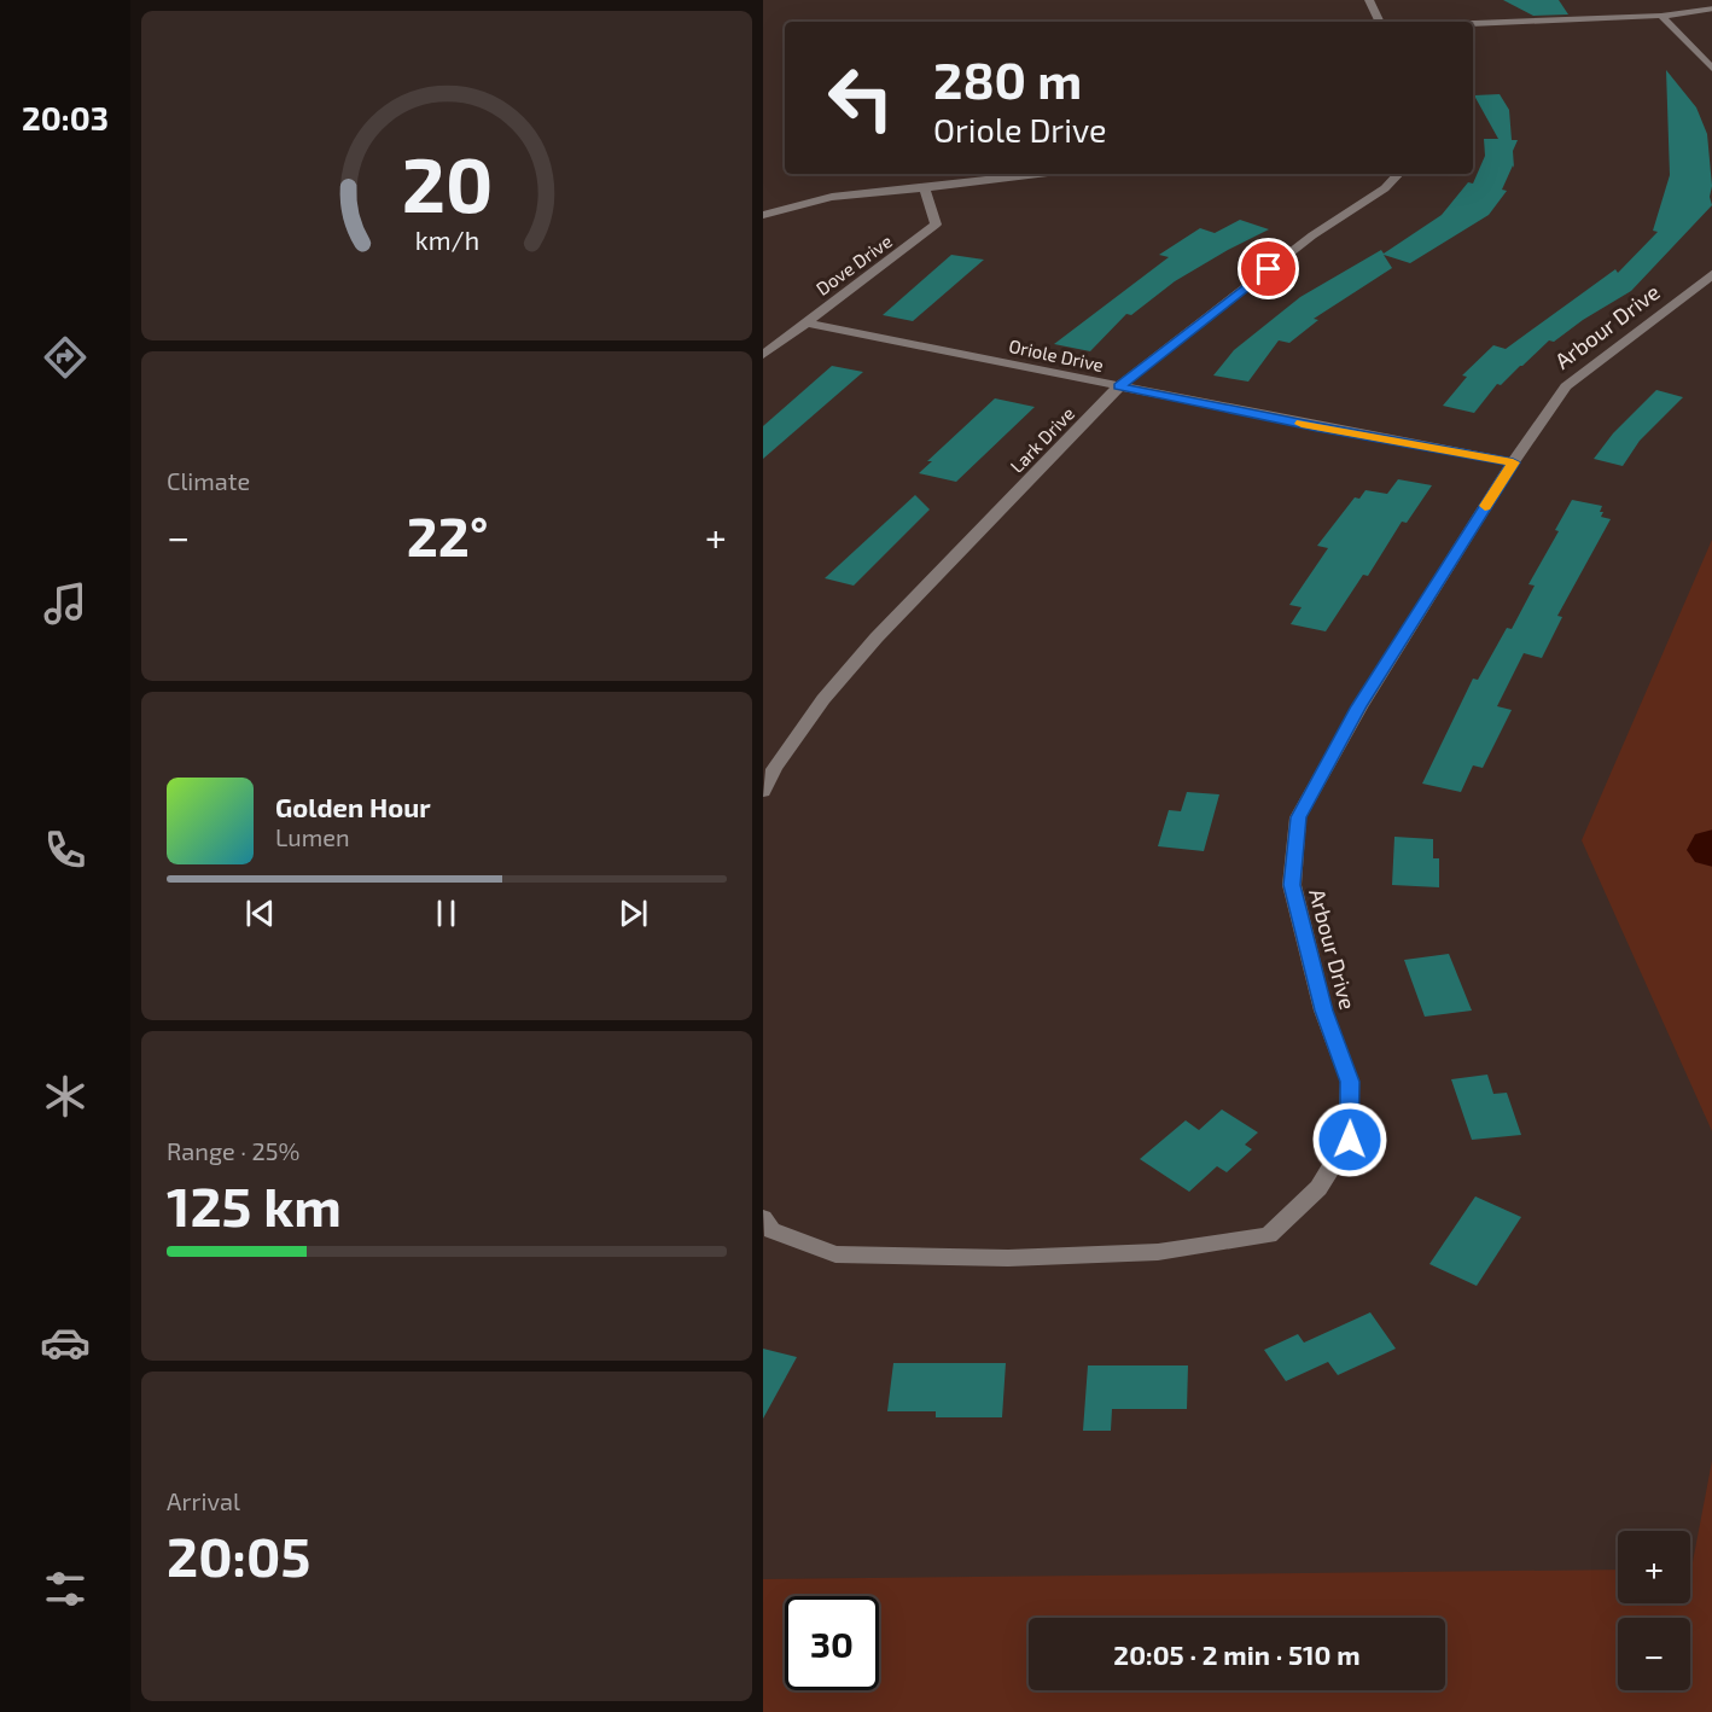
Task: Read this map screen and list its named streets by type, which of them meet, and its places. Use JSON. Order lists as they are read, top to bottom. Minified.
{"streets":{"street":["Dove Drive","Arbour Drive","Oriole Drive","Lark Drive"]},"crossings":[["Dove Drive","Oriole Drive"],["Arbour Drive","Oriole Drive"],["Oriole Drive","Lark Drive"]],"page":{"tabs":"20:03","turn":["280 m","Oriole Drive"],"tile":["Climate",["Range · 25%","125 km"],["Arrival","20:05"]],"heat":["−","22°","+"],"song":["Golden Hour","Lumen"],"map_buttons":["+","−"],"limit":"30","trip":"20:05 · 2 min · 510 m","gauge":["20","km/h"]}}
